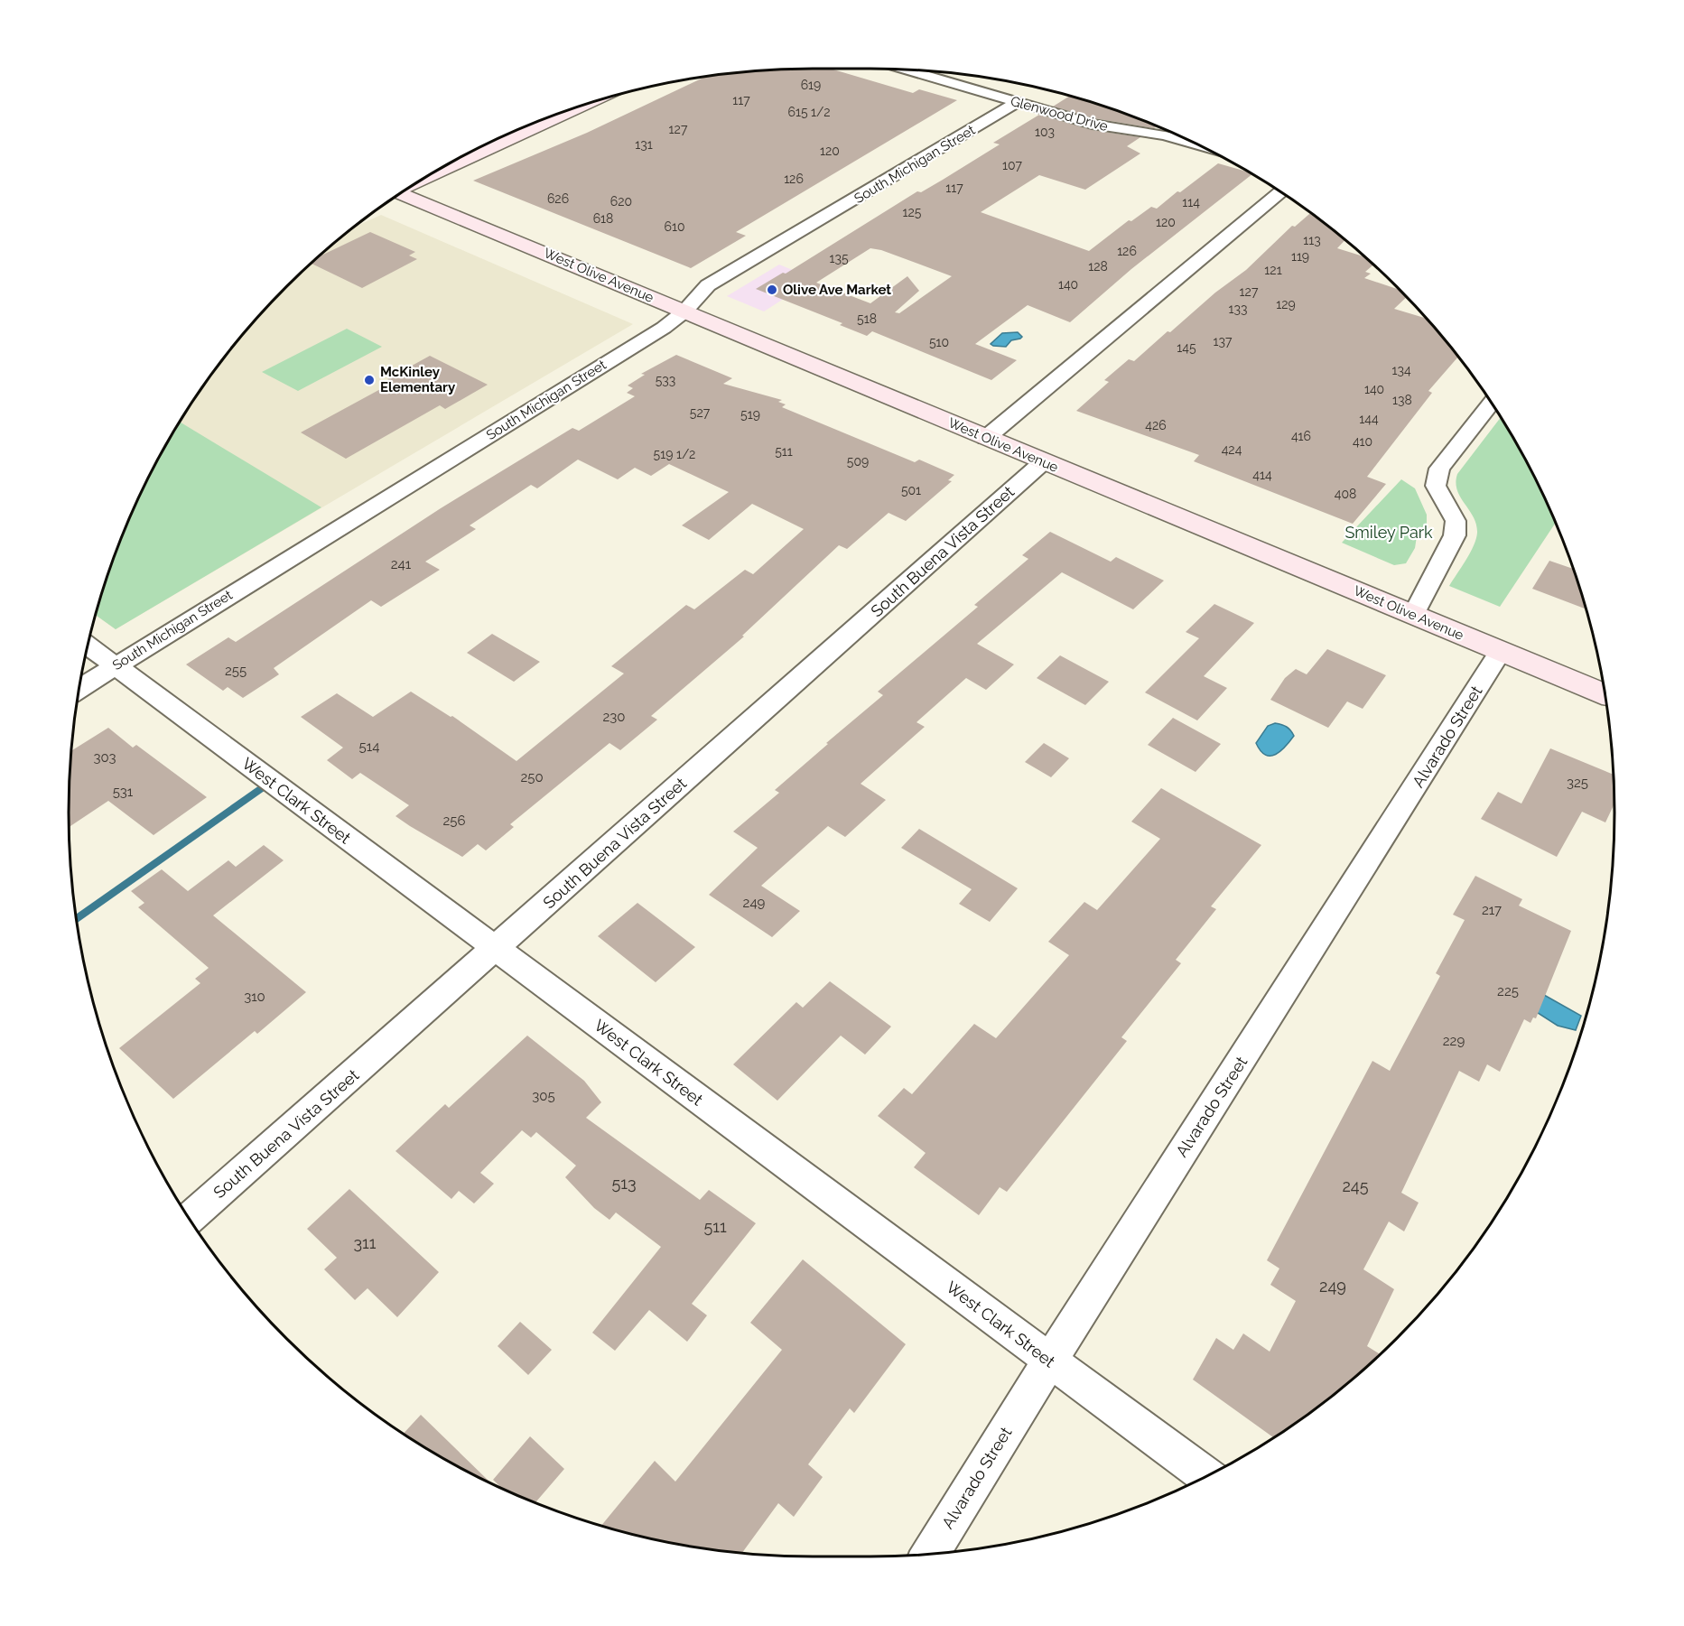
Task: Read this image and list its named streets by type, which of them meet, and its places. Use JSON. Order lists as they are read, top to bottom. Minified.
{"streets":{"street":["Glenwood Drive","South Michigan Street","West Olive Avenue","South Buena Vista Street","Alvarado Street","West Clark Street"]},"crossings":[["Glenwood Drive","South Michigan Street"],["South Michigan Street","West Olive Avenue"],["South Michigan Street","West Clark Street"],["West Olive Avenue","South Buena Vista Street"],["West Olive Avenue","Alvarado Street"],["South Buena Vista Street","West Clark Street"],["Alvarado Street","West Clark Street"]],"parks":["Smiley Park"],"places":["Olive Ave Market","McKinley Elementary"],"house_numbers":["619","117","615 1/2","127","103","131","120","107","126","117","626","620","114","125","618","120","610","113","126","119","135","128","121","140","127","129","133","518","137","510","145","134","533","140","138","527","519","144","426","416","410","424","511","519 1/2","509","414","501","408","241","255","230","514","303","250","325","531","256","249","217","225","310","229","305","513","245","511","311","249"]}
